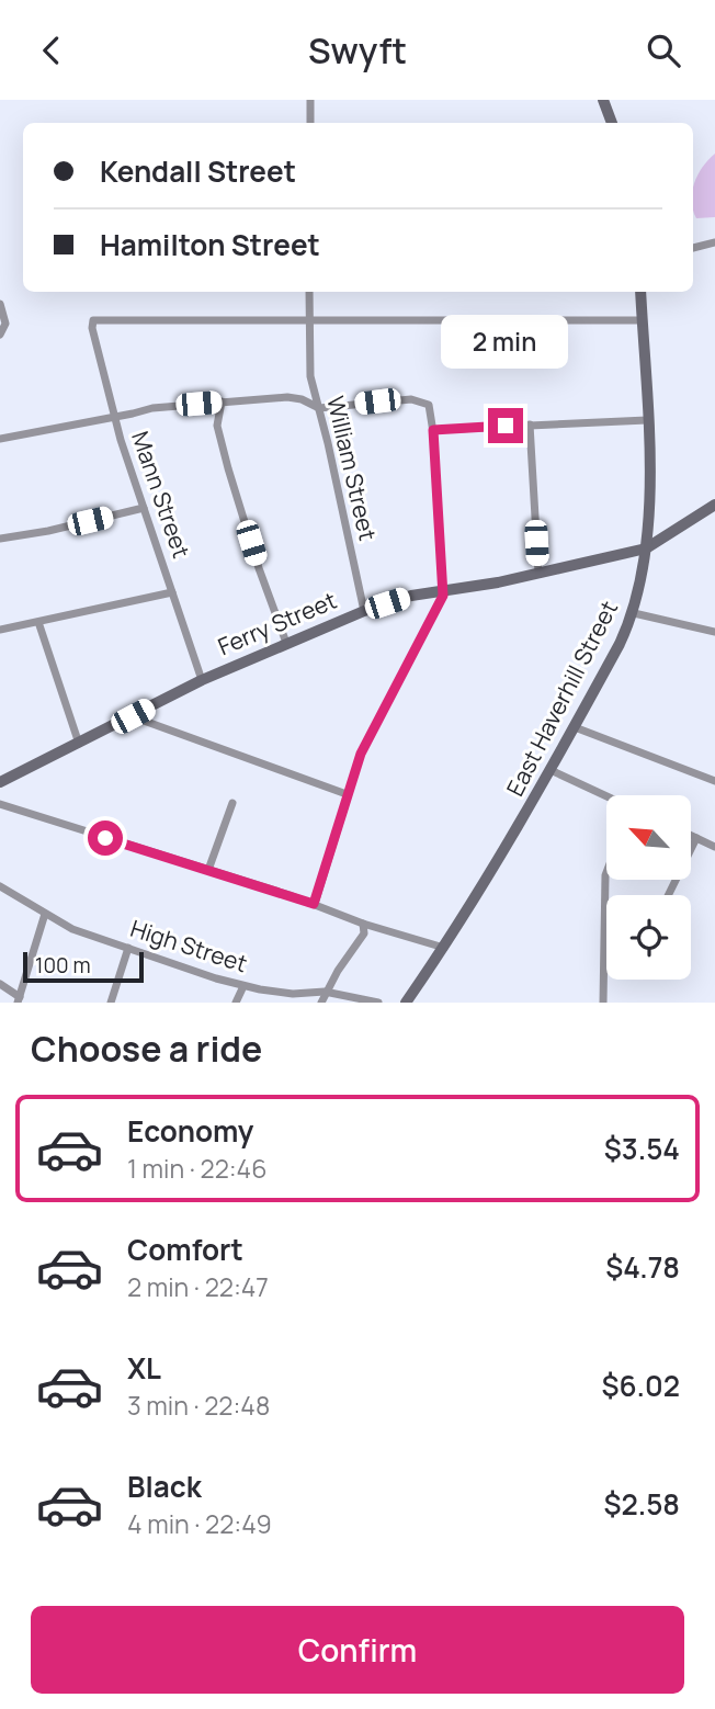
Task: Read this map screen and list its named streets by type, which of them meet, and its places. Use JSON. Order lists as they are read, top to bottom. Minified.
{"streets":{"main road":["Ferry Street","East Haverhill Street"],"street":["William Street","Mann Street","High Street"]},"crossings":[["William Street","Mann Street"],["William Street","Ferry Street"],["Mann Street","Ferry Street"],["Ferry Street","East Haverhill Street"]],"scale_bar":"100 m","north":"top left","page":{"header":"Swyft","banner":["Kendall Street","Hamilton Street"],"bubble":"2 min","scale":"100 m","heading":"Choose a ride","list":[{"name":"Economy","note":"1 min · 22:46","value":"$3.54"},{"name":"Comfort","note":"2 min · 22:47","value":"$4.78"},{"name":"XL","note":"3 min · 22:48","value":"$6.02"},{"name":"Black","note":"4 min · 22:49","value":"$2.58"}],"buttons":"Confirm"}}
